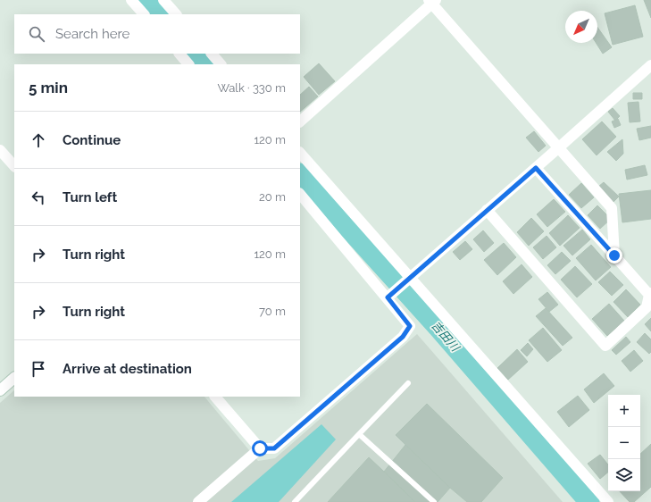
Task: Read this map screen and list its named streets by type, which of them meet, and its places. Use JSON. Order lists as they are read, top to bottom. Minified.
{"water":["吉田川"],"north":"bottom left","page":{"search":"Search here","heading":["5 min","Walk · 330 m"],"list":[["Continue","120 m"],["Turn left","20 m"],["Turn right","120 m"],["Turn right","70 m"],"Arrive at destination"],"map_buttons":["+","−"]}}
